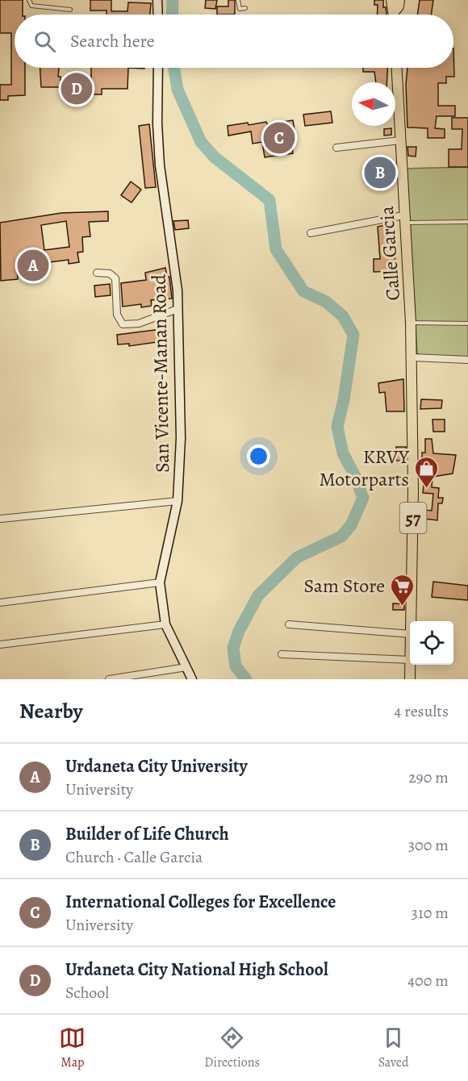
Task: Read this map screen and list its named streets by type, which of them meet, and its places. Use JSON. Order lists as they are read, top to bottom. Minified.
{"streets":{"main road":["Calle Garcia","57"],"street":["San Vicente-Manan Road"]},"crossings":[["Calle Garcia","57"]],"places":{"shop":["KRVY Motorparts"],"supermarket":["Sam Store"]},"north":"left","page":{"search":"Search here","pins":["D","C","B","A"],"heading":["Nearby","4 results"],"list":[{"mark":"A","name":"Urdaneta City University","note":"University","value":"290 m"},{"mark":"B","name":"Builder of Life Church","note":"Church · Calle Garcia","value":"300 m"},{"mark":"C","name":"International Colleges for Excellence","note":"University","value":"310 m"},{"mark":"D","name":"Urdaneta City National High School","note":"School","value":"400 m"}],"nav":["Map","Directions","Saved"]}}
